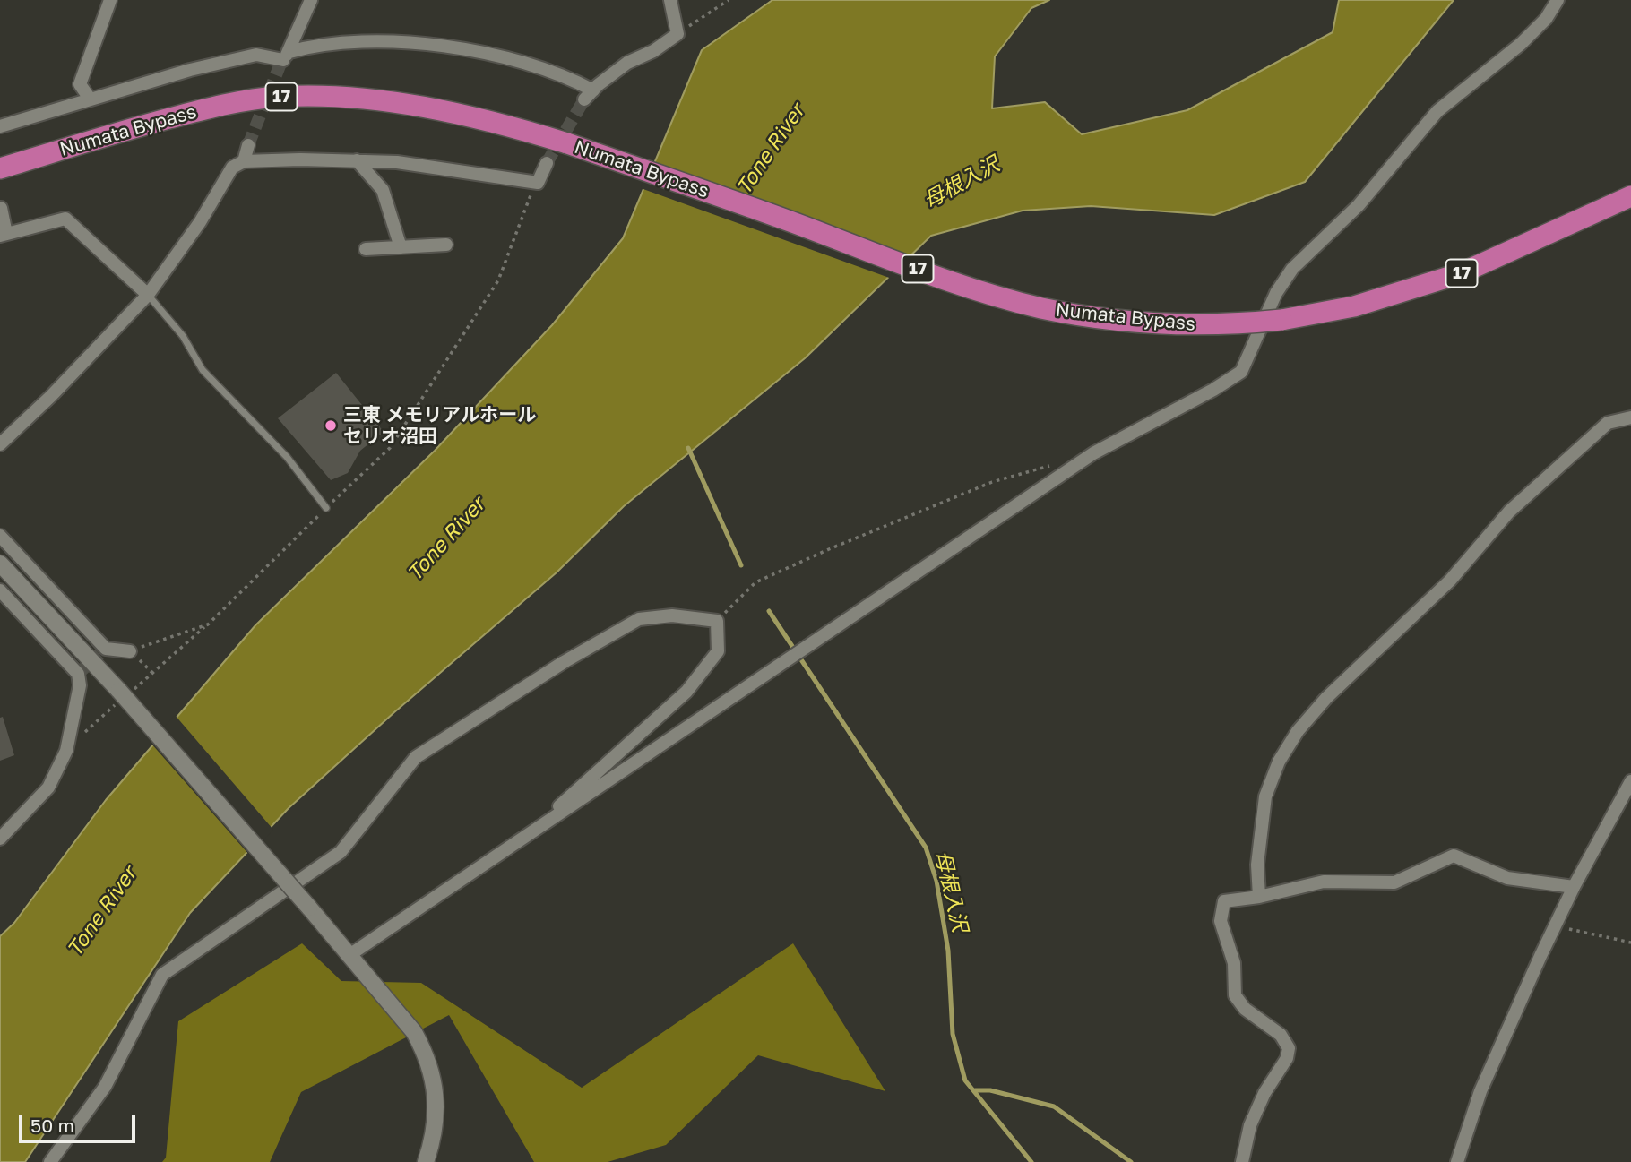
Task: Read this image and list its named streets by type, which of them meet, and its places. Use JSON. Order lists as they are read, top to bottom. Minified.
{"streets":{"highway":["17","Numata Bypass"]},"water":["Tone River","母根入沢"],"places":["三東 メモリアルホール セリオ沼田"],"scale_bar":"50 m"}
